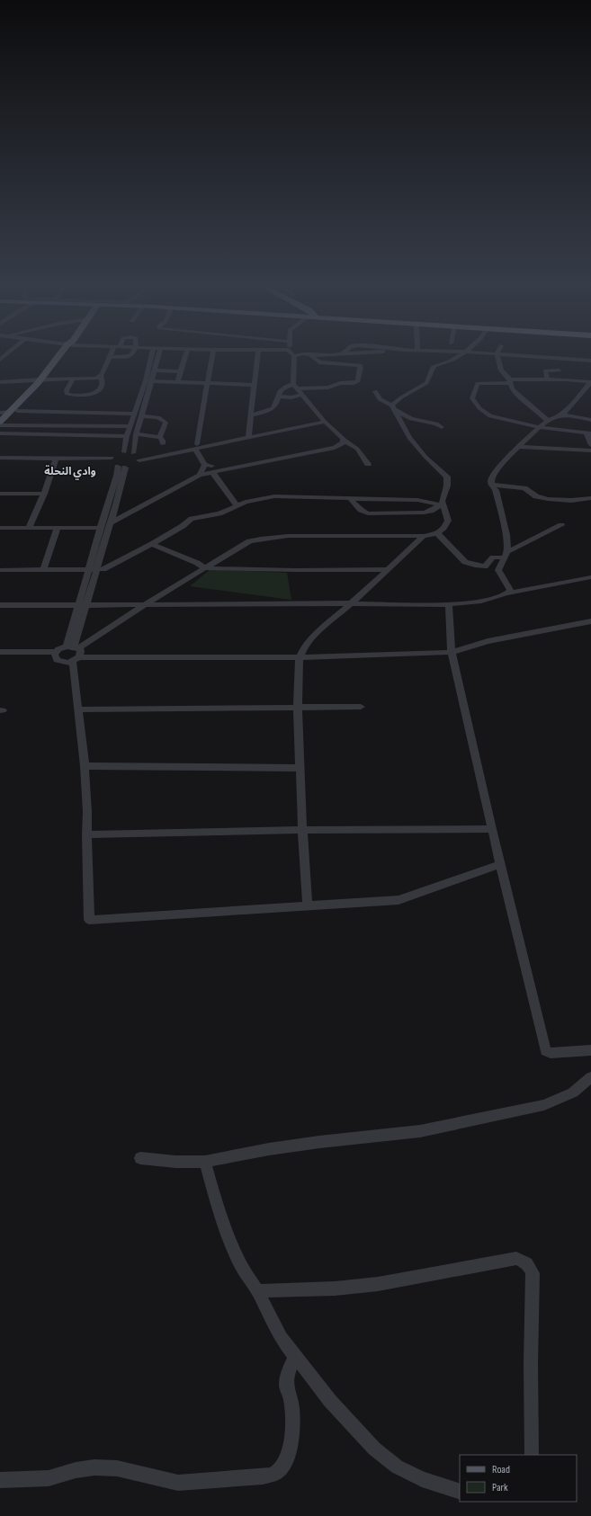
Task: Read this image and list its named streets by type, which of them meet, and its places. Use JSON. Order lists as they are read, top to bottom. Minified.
{"districts":["وادي النحلة"],"legend":["Road","Park"]}
